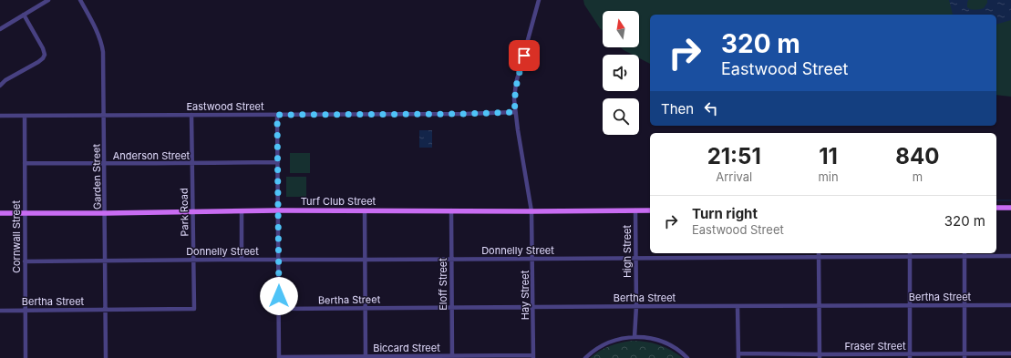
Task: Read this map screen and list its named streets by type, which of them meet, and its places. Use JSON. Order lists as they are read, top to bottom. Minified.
{"streets":{"main road":["Turf Club Street"],"street":["Eastwood Street","Anderson Street","Garden Street","Park Road","Cornwall Street","Donnelly Street","High Street","Eloff Street","Hay Street","Bertha Street","Fraser Street","Biccard Street"]},"crossings":[["Eastwood Street","Garden Street"],["Eastwood Street","Park Road"],["Eastwood Street","Cornwall Street"],["Eastwood Street","Hay Street"],["Anderson Street","Garden Street"],["Anderson Street","Park Road"],["Anderson Street","Cornwall Street"],["Garden Street","Turf Club Street"],["Garden Street","Donnelly Street"],["Garden Street","Bertha Street"],["Turf Club Street","Park Road"],["Turf Club Street","Cornwall Street"],["Turf Club Street","High Street"],["Turf Club Street","Eloff Street"],["Turf Club Street","Hay Street"],["Park Road","Donnelly Street"],["Park Road","Bertha Street"],["Cornwall Street","Donnelly Street"],["Cornwall Street","Bertha Street"],["Donnelly Street","High Street"],["Donnelly Street","Eloff Street"],["Donnelly Street","Hay Street"],["High Street","Bertha Street"],["Eloff Street","Bertha Street"],["Eloff Street","Biccard Street"],["Hay Street","Bertha Street"],["Hay Street","Biccard Street"]],"north":"top","page":{"turn":["320 m","Eastwood Street"],"then":"Then","eta":["21:51","Arrival","11","min","840","m"],"list":[{"name":"Turn right","note":"Eastwood Street","value":"320 m"}]}}
